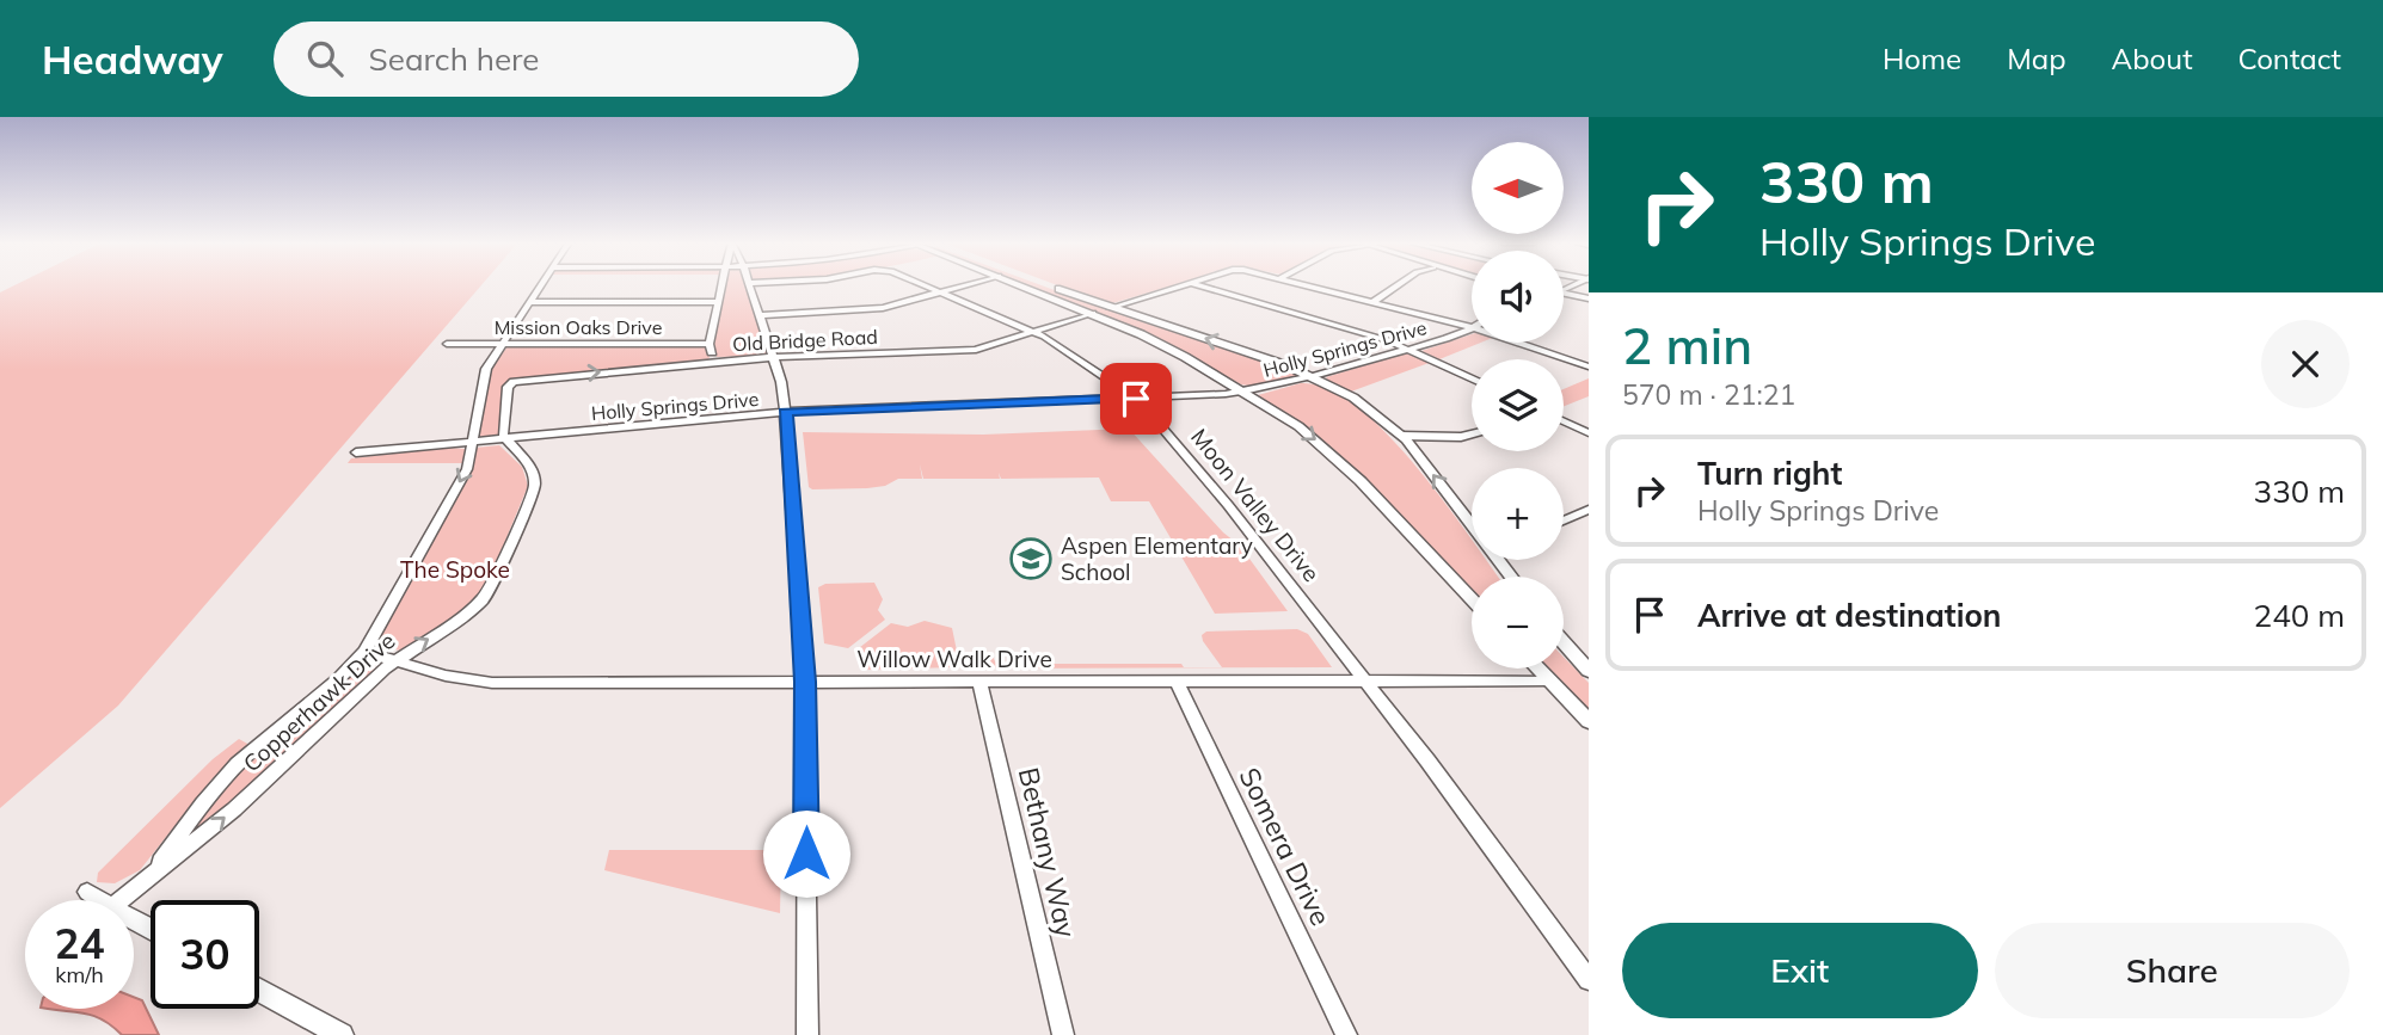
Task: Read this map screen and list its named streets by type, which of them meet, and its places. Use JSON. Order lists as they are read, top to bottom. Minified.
{"streets":{"street":["Mission Oaks Drive","Old Bridge Road","Holly Springs Drive","Moon Valley Drive","Willow Walk Drive","Copperhawk Drive","Somera Drive","Bethany Way"]},"crossings":[["Mission Oaks Drive","Copperhawk Drive"],["Old Bridge Road","Holly Springs Drive"],["Old Bridge Road","Moon Valley Drive"],["Old Bridge Road","Copperhawk Drive"],["Holly Springs Drive","Moon Valley Drive"],["Holly Springs Drive","Copperhawk Drive"],["Moon Valley Drive","Willow Walk Drive"],["Willow Walk Drive","Copperhawk Drive"],["Willow Walk Drive","Somera Drive"],["Willow Walk Drive","Bethany Way"]],"parks":["The Spoke"],"places":{"school or university":["Aspen Elementary School"]},"north":"left","page":{"header":"Headway","search":"Search here","nav":["Home","Map","About","Contact"],"turn":["330 m","Holly Springs Drive"],"map_buttons":["+","−"],"heading":["2 min","570 m · 21:21"],"list":[{"name":"Turn right","note":"Holly Springs Drive","value":"330 m"},{"name":"Arrive at destination","value":"240 m"}],"speed":"24 km/h","limit":"30","buttons":["Exit","Share"]}}
